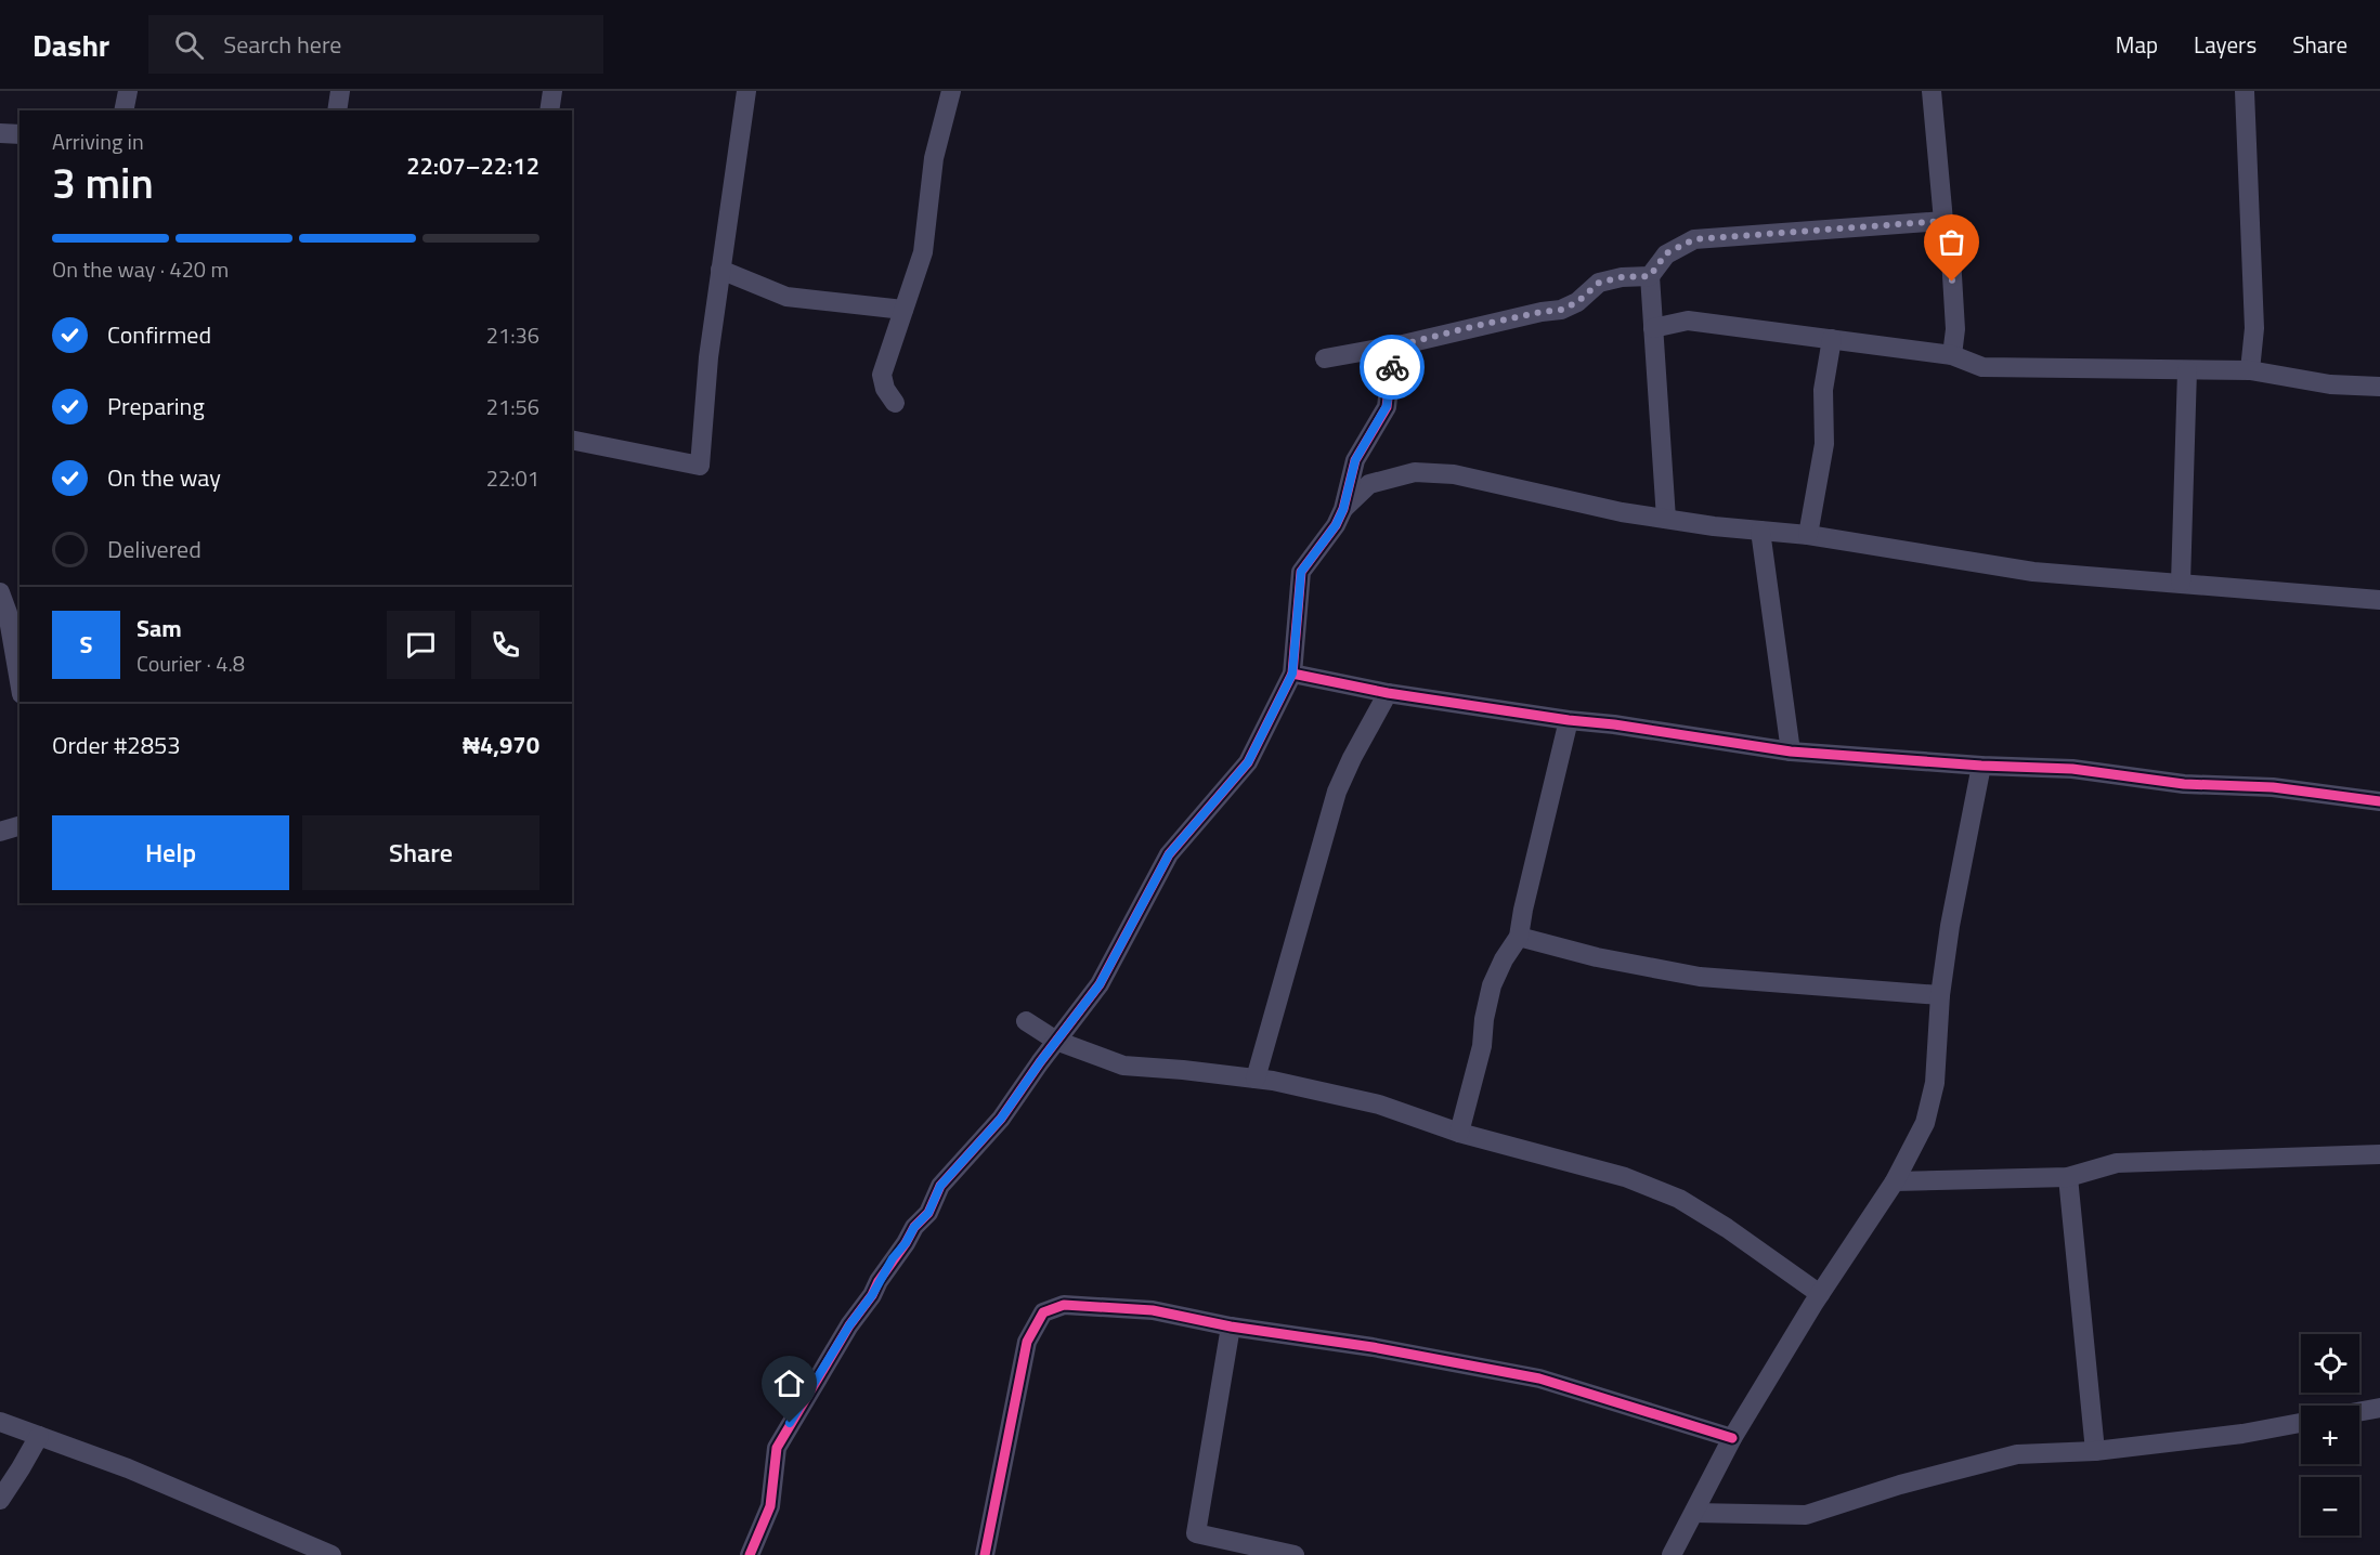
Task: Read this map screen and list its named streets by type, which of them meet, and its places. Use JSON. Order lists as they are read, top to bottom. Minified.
{"page":{"header":"Dashr","search":"Search here","nav":["Map","Layers","Share"],"heading":["3 min","Arriving in","22:07–22:12"],"panel":["Sam","Courier · 4.8","Order #2853","₦4,970"],"bar":"On the way · 420 m","list":[["Confirmed","21:36"],["Preparing","21:56"],["On the way","22:01"],"Delivered"],"round":"S","buttons":["Help","Share"],"map_buttons":["+","−"]}}
